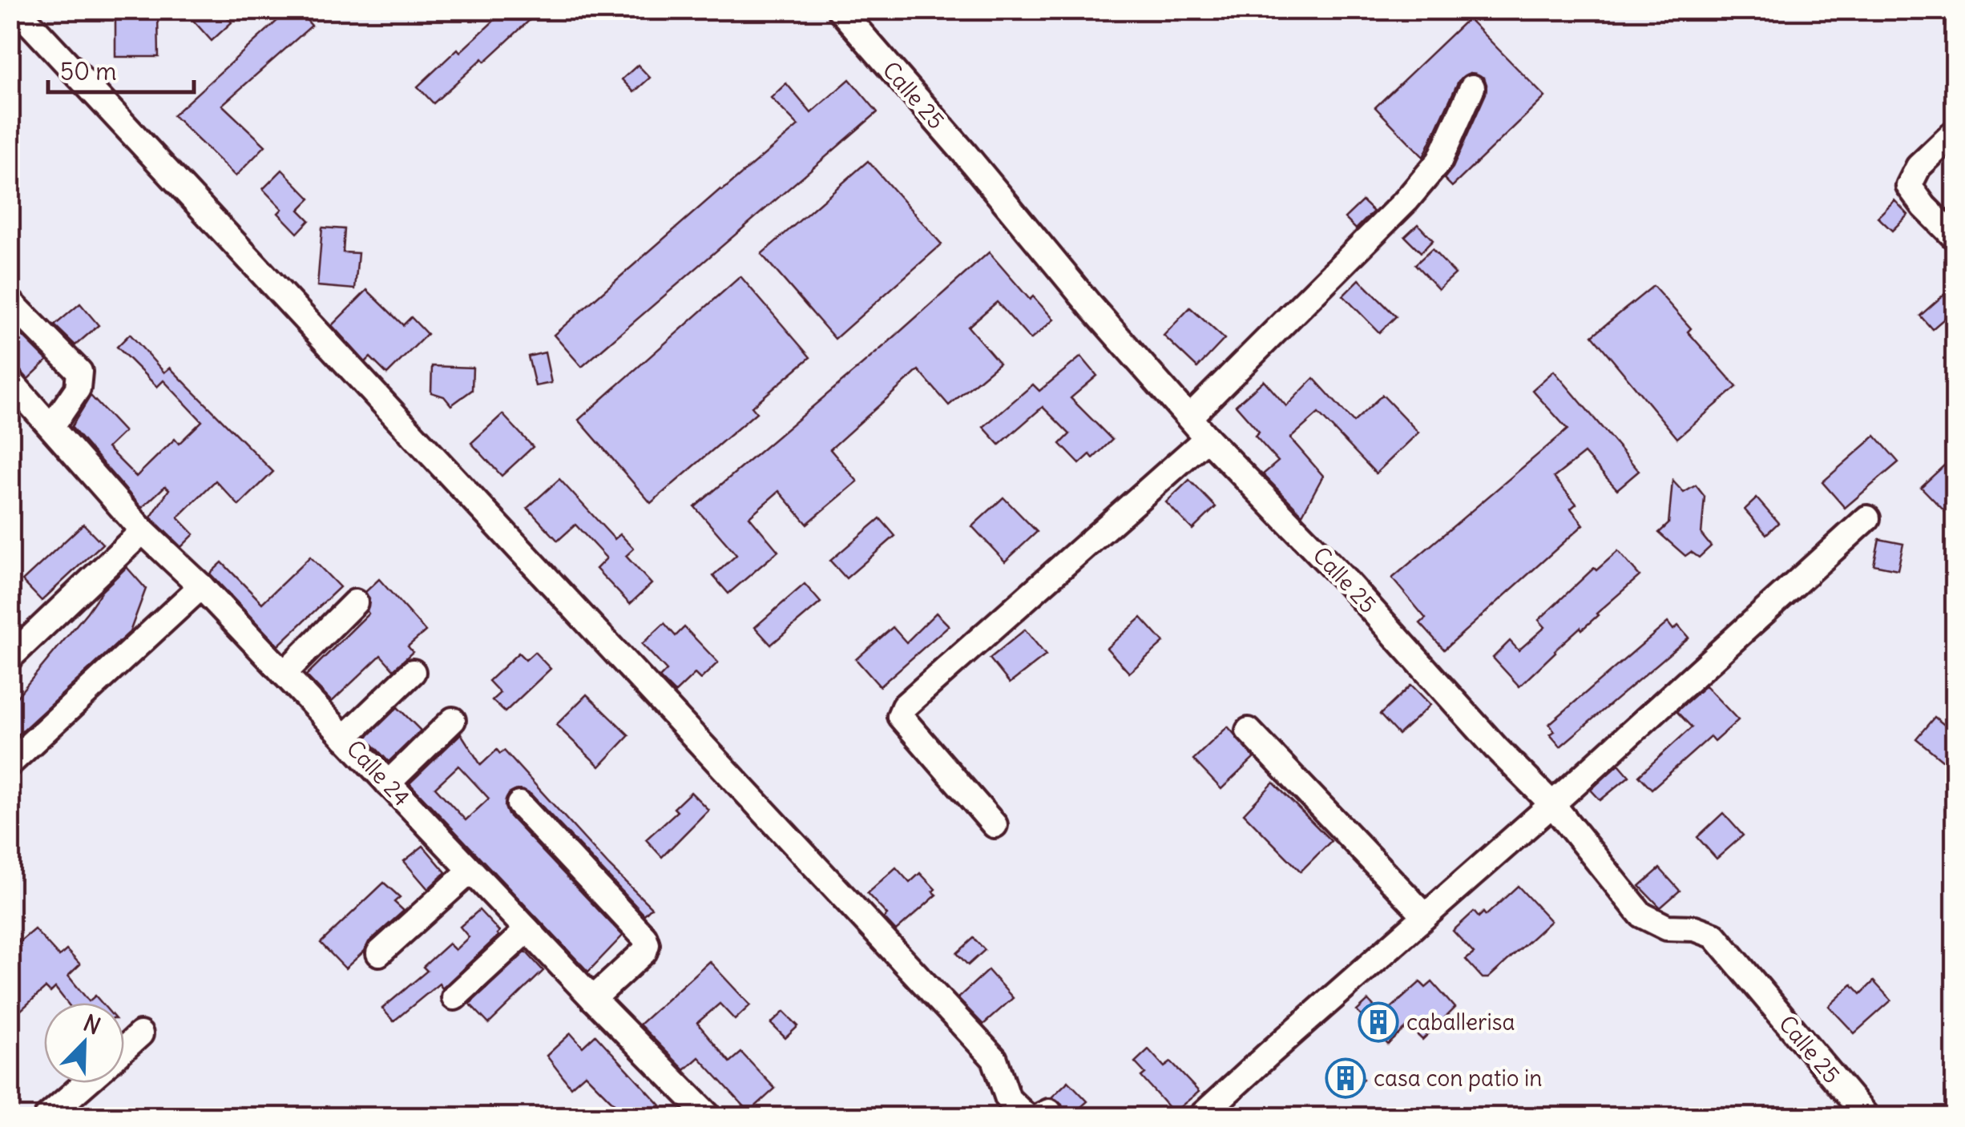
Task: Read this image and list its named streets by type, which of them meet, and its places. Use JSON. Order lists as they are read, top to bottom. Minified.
{"streets":{"street":["Calle 25","Calle 24"]},"places":{"building":["caballerisa","casa con patio in"]},"scale_bar":"50 m","north":"top right"}
